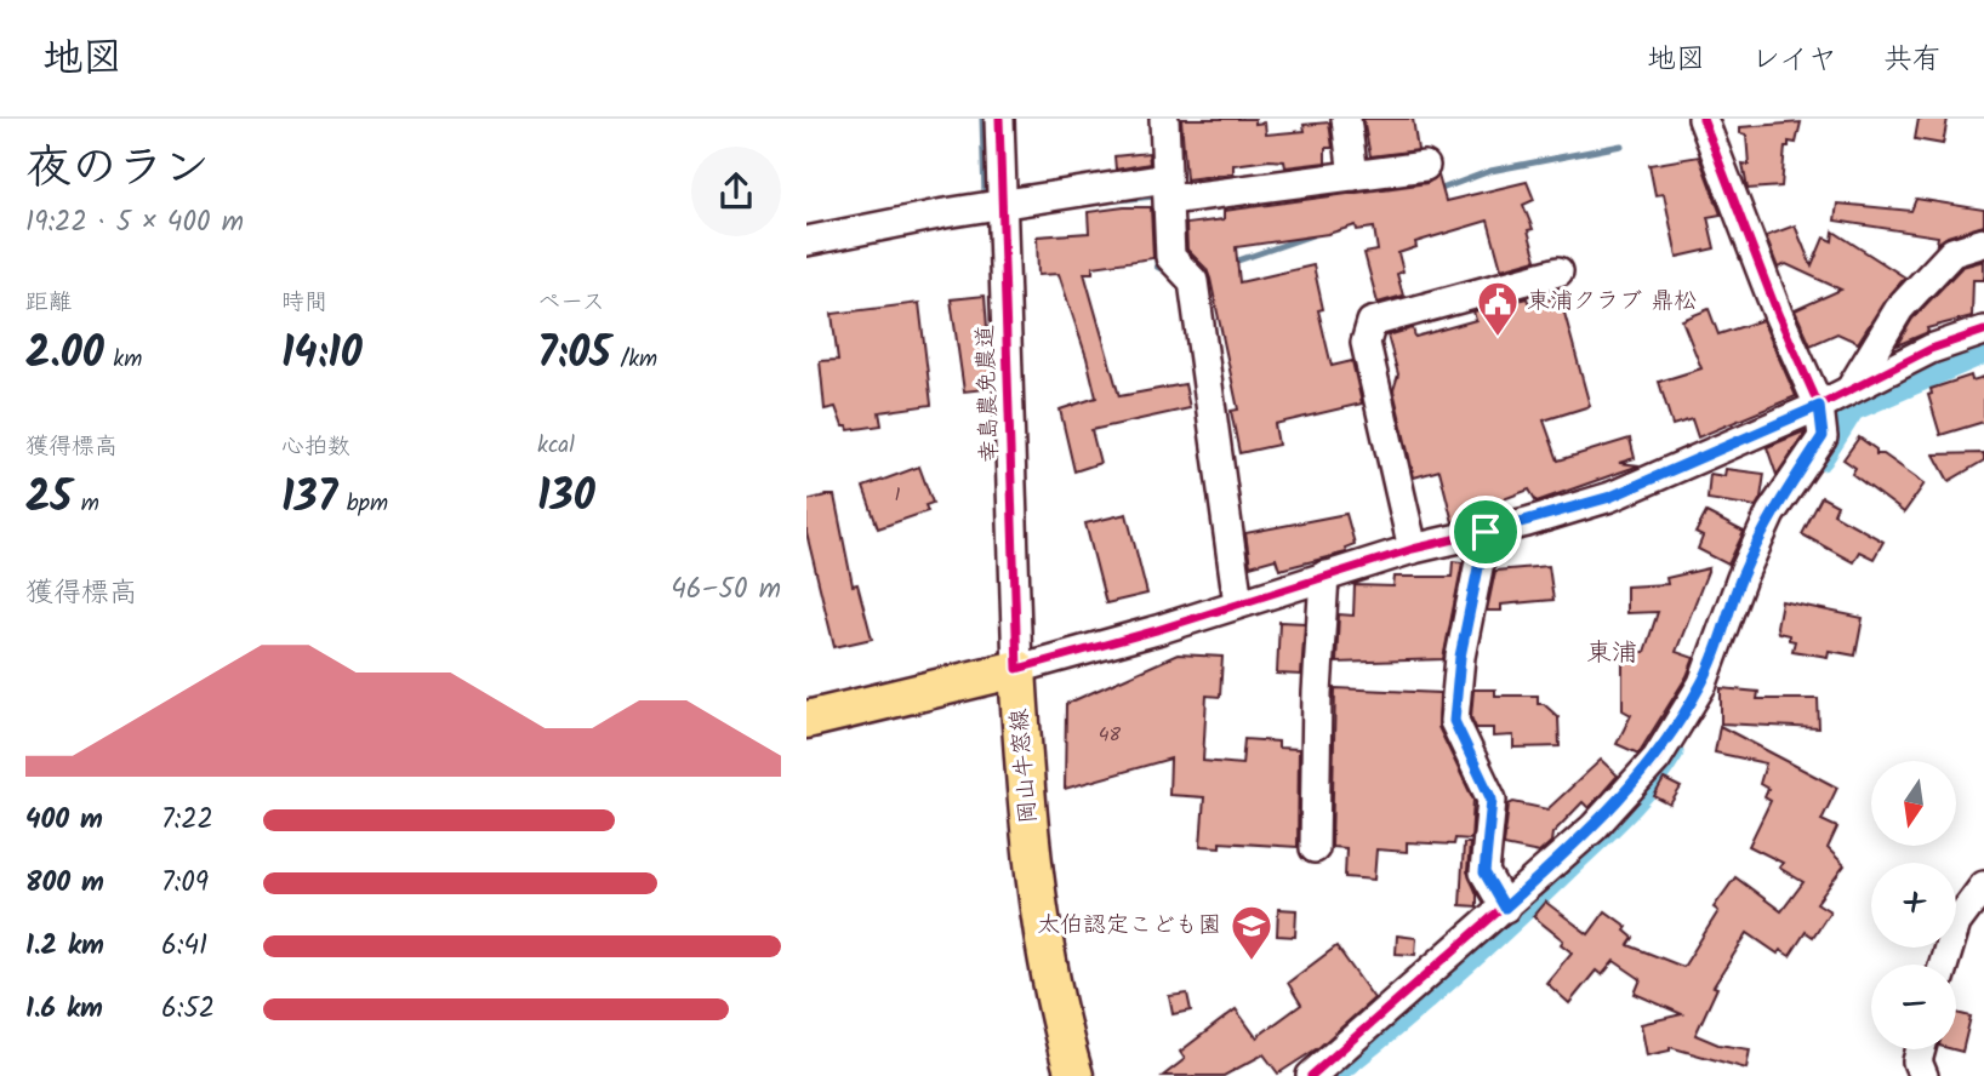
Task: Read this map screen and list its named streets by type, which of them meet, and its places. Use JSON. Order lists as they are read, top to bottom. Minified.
{"streets":{"main road":["岡山牛窓線"],"street":["幸島農免農道"]},"crossings":[["幸島農免農道","岡山牛窓線"]],"districts":["東浦"],"places":{"public building":["東浦クラブ 鼎松"],"school or university":["太伯認定こども園"]},"house_numbers":["1","48"],"north":"bottom","page":{"header":"地図","nav":["地図","レイヤ","共有"],"heading":["夜のラン","19:22 · 5 × 400 m"],"stats":[["距離","2.00 km"],["時間","14:10"],["ペース","7:05 /km"],["獲得標高","25 m"],["心拍数","137 bpm"],["kcal","130"]],"chart":["獲得標高","46–50 m"],"map_buttons":["+","−"],"list":[{"name":"400 m","note":"7:22"},{"name":"800 m","note":"7:09"},{"name":"1.2 km","note":"6:41"},{"name":"1.6 km","note":"6:52"}]}}
